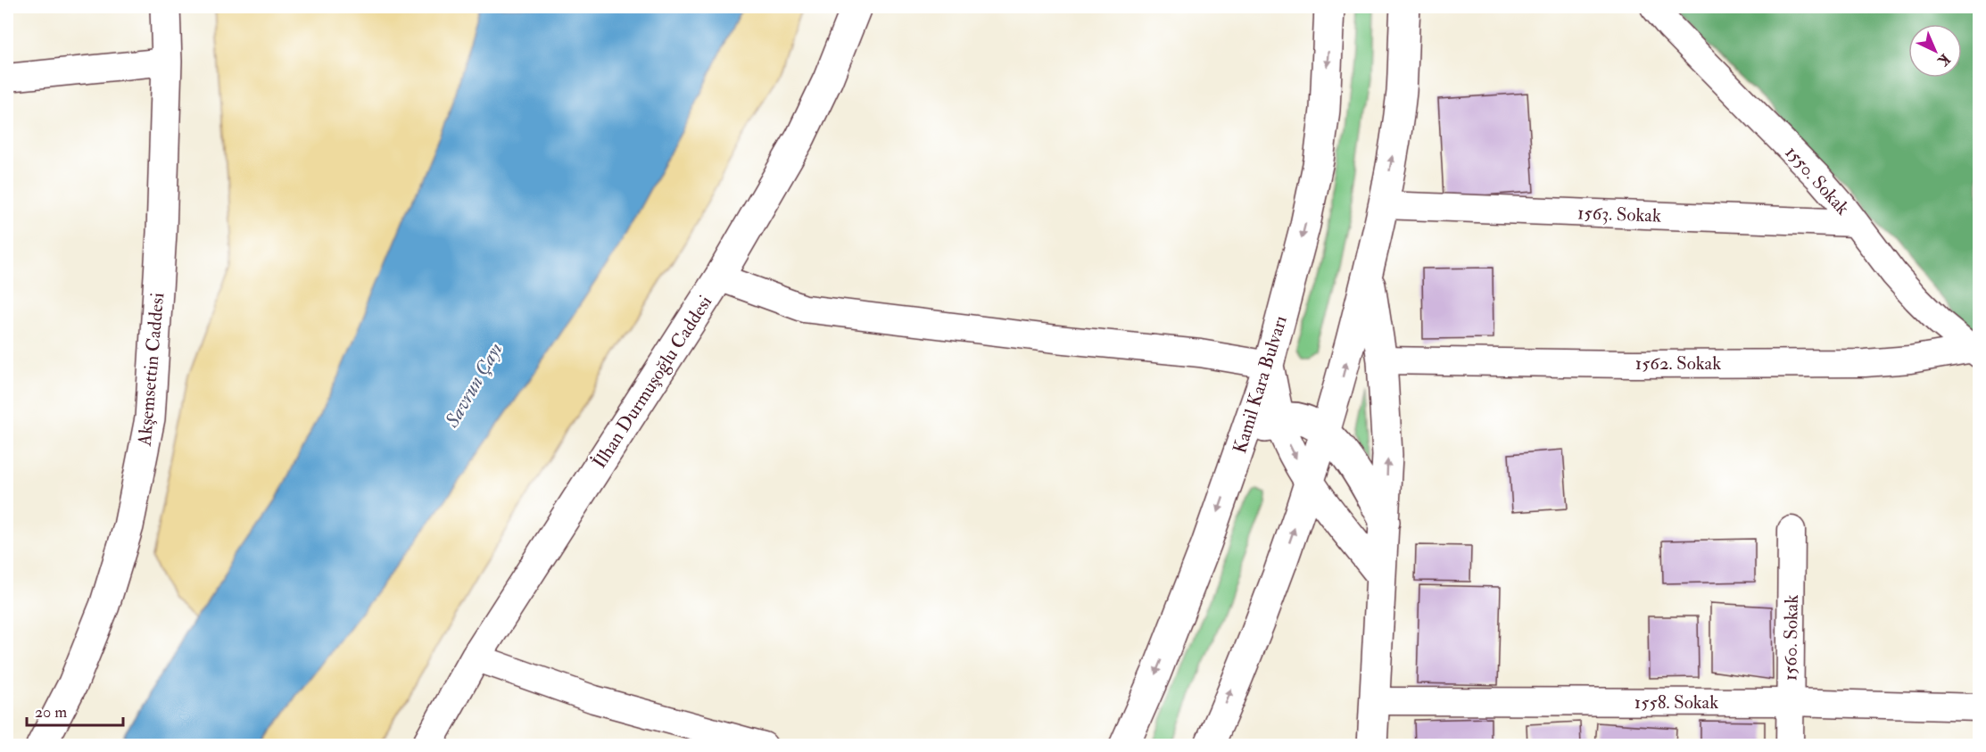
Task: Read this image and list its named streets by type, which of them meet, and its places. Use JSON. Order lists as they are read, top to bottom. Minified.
{"streets":{"street":["1550. Sokak","1563. Sokak","1562. Sokak","Akşemsettin Caddesi","İlhan Durmuşoğlu Caddesi","Kamil Kara Bulvarı","1560. Sokak","1558. Sokak"]},"crossings":[["1550. Sokak","1563. Sokak"],["1550. Sokak","1562. Sokak"],["1560. Sokak","1558. Sokak"]],"water":["Savrun Çayı"],"scale_bar":"20 m","north":"bottom right"}
